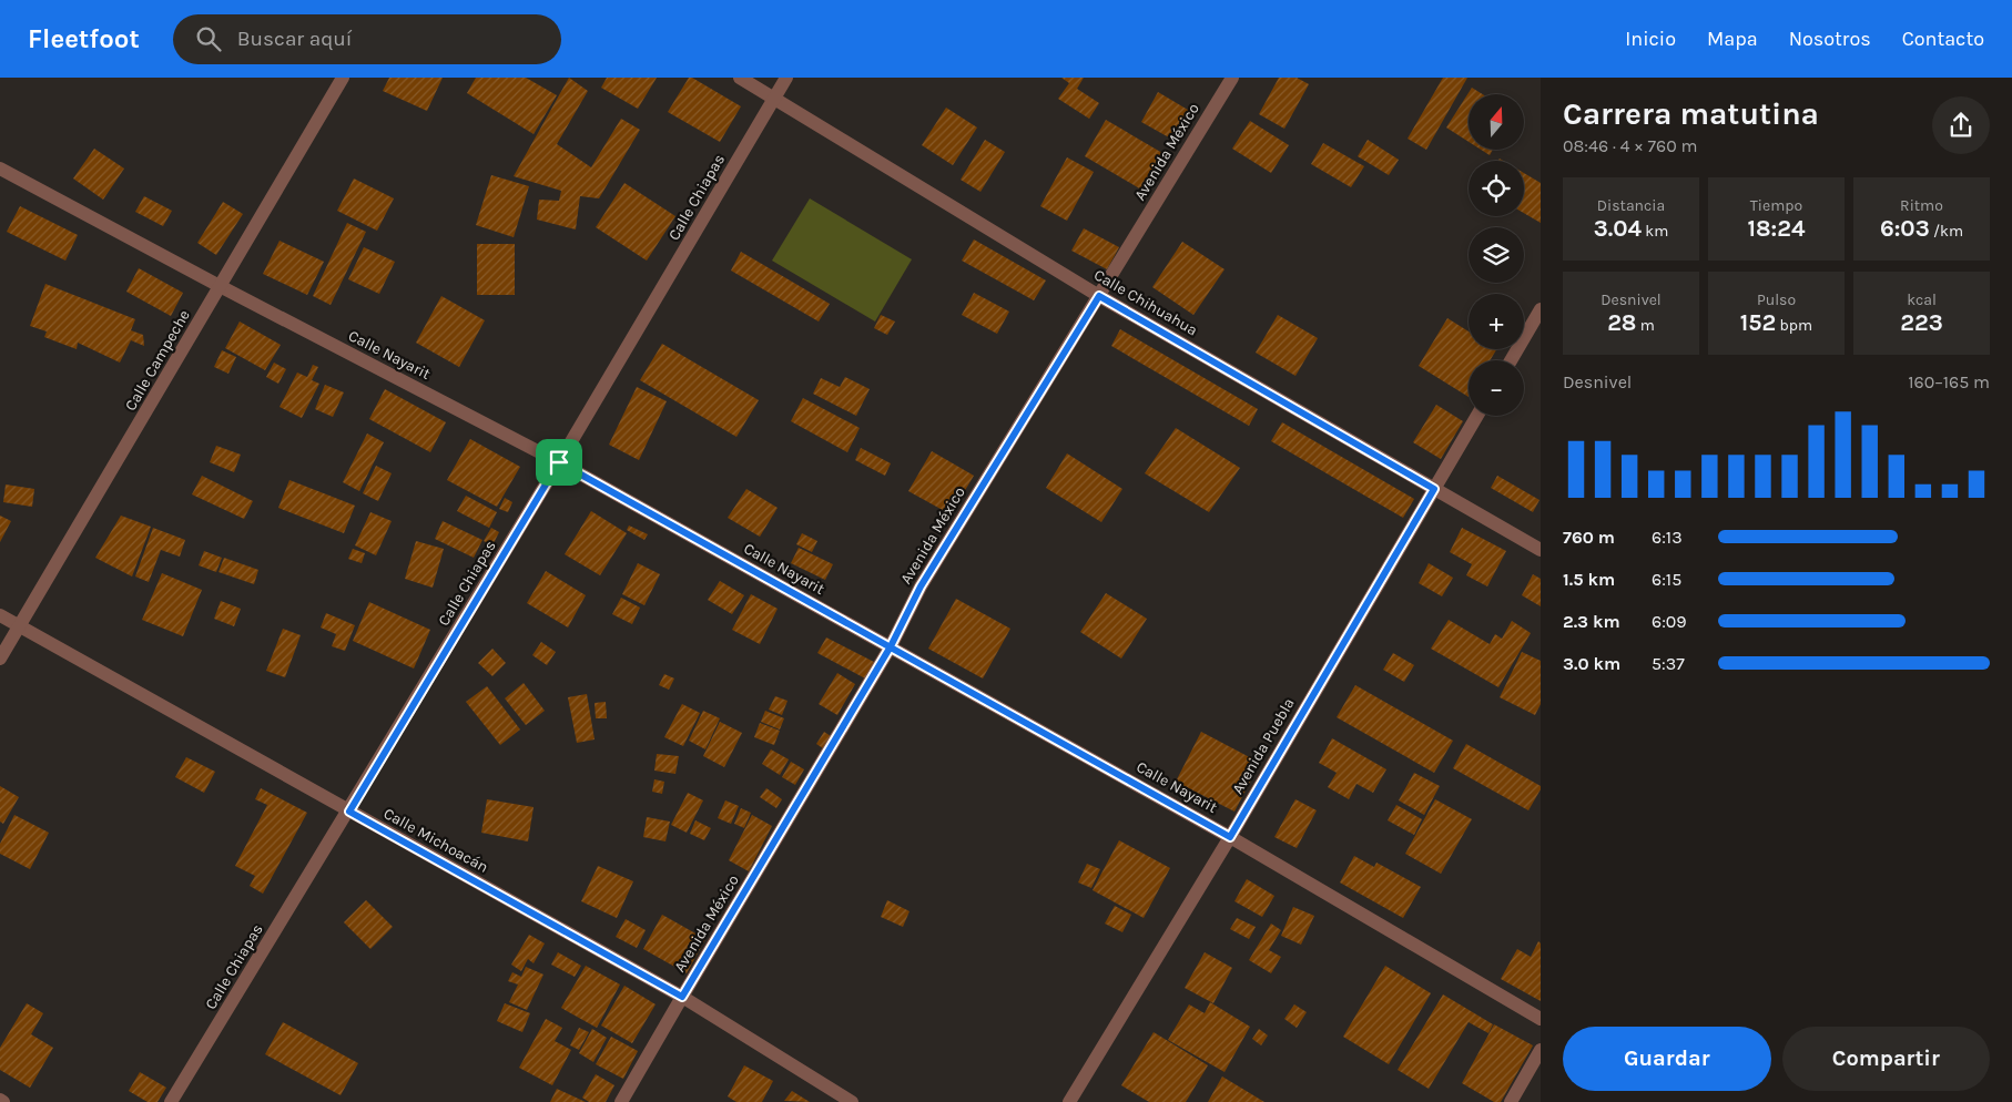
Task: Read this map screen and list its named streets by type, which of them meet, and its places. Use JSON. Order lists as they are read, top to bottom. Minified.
{"streets":{"street":["Avenida México","Calle Chiapas","Calle Chihuahua","Calle Nayarit","Calle Campeche","Avenida Puebla","Calle Michoacán"]},"crossings":[["Avenida México","Calle Chihuahua"],["Avenida México","Calle Nayarit"],["Avenida México","Calle Michoacán"],["Calle Chiapas","Calle Chihuahua"],["Calle Chiapas","Calle Nayarit"],["Calle Chiapas","Calle Michoacán"],["Calle Chihuahua","Avenida Puebla"],["Calle Nayarit","Calle Campeche"],["Calle Nayarit","Avenida Puebla"],["Calle Campeche","Calle Michoacán"]],"north":"top","page":{"header":"Fleetfoot","search":"Buscar aquí","nav":["Inicio","Mapa","Nosotros","Contacto"],"heading":["Carrera matutina","08:46 · 4 × 760 m"],"map_buttons":["+","−"],"stats":[["Distancia","3.04 km"],["Tiempo","18:24"],["Ritmo","6:03 /km"],["Desnivel","28 m"],["Pulso","152 bpm"],["kcal","223"]],"chart":["Desnivel","160–165 m"],"list":[{"name":"760 m","note":"6:13"},{"name":"1.5 km","note":"6:15"},{"name":"2.3 km","note":"6:09"},{"name":"3.0 km","note":"5:37"}],"buttons":["Guardar","Compartir"]}}
